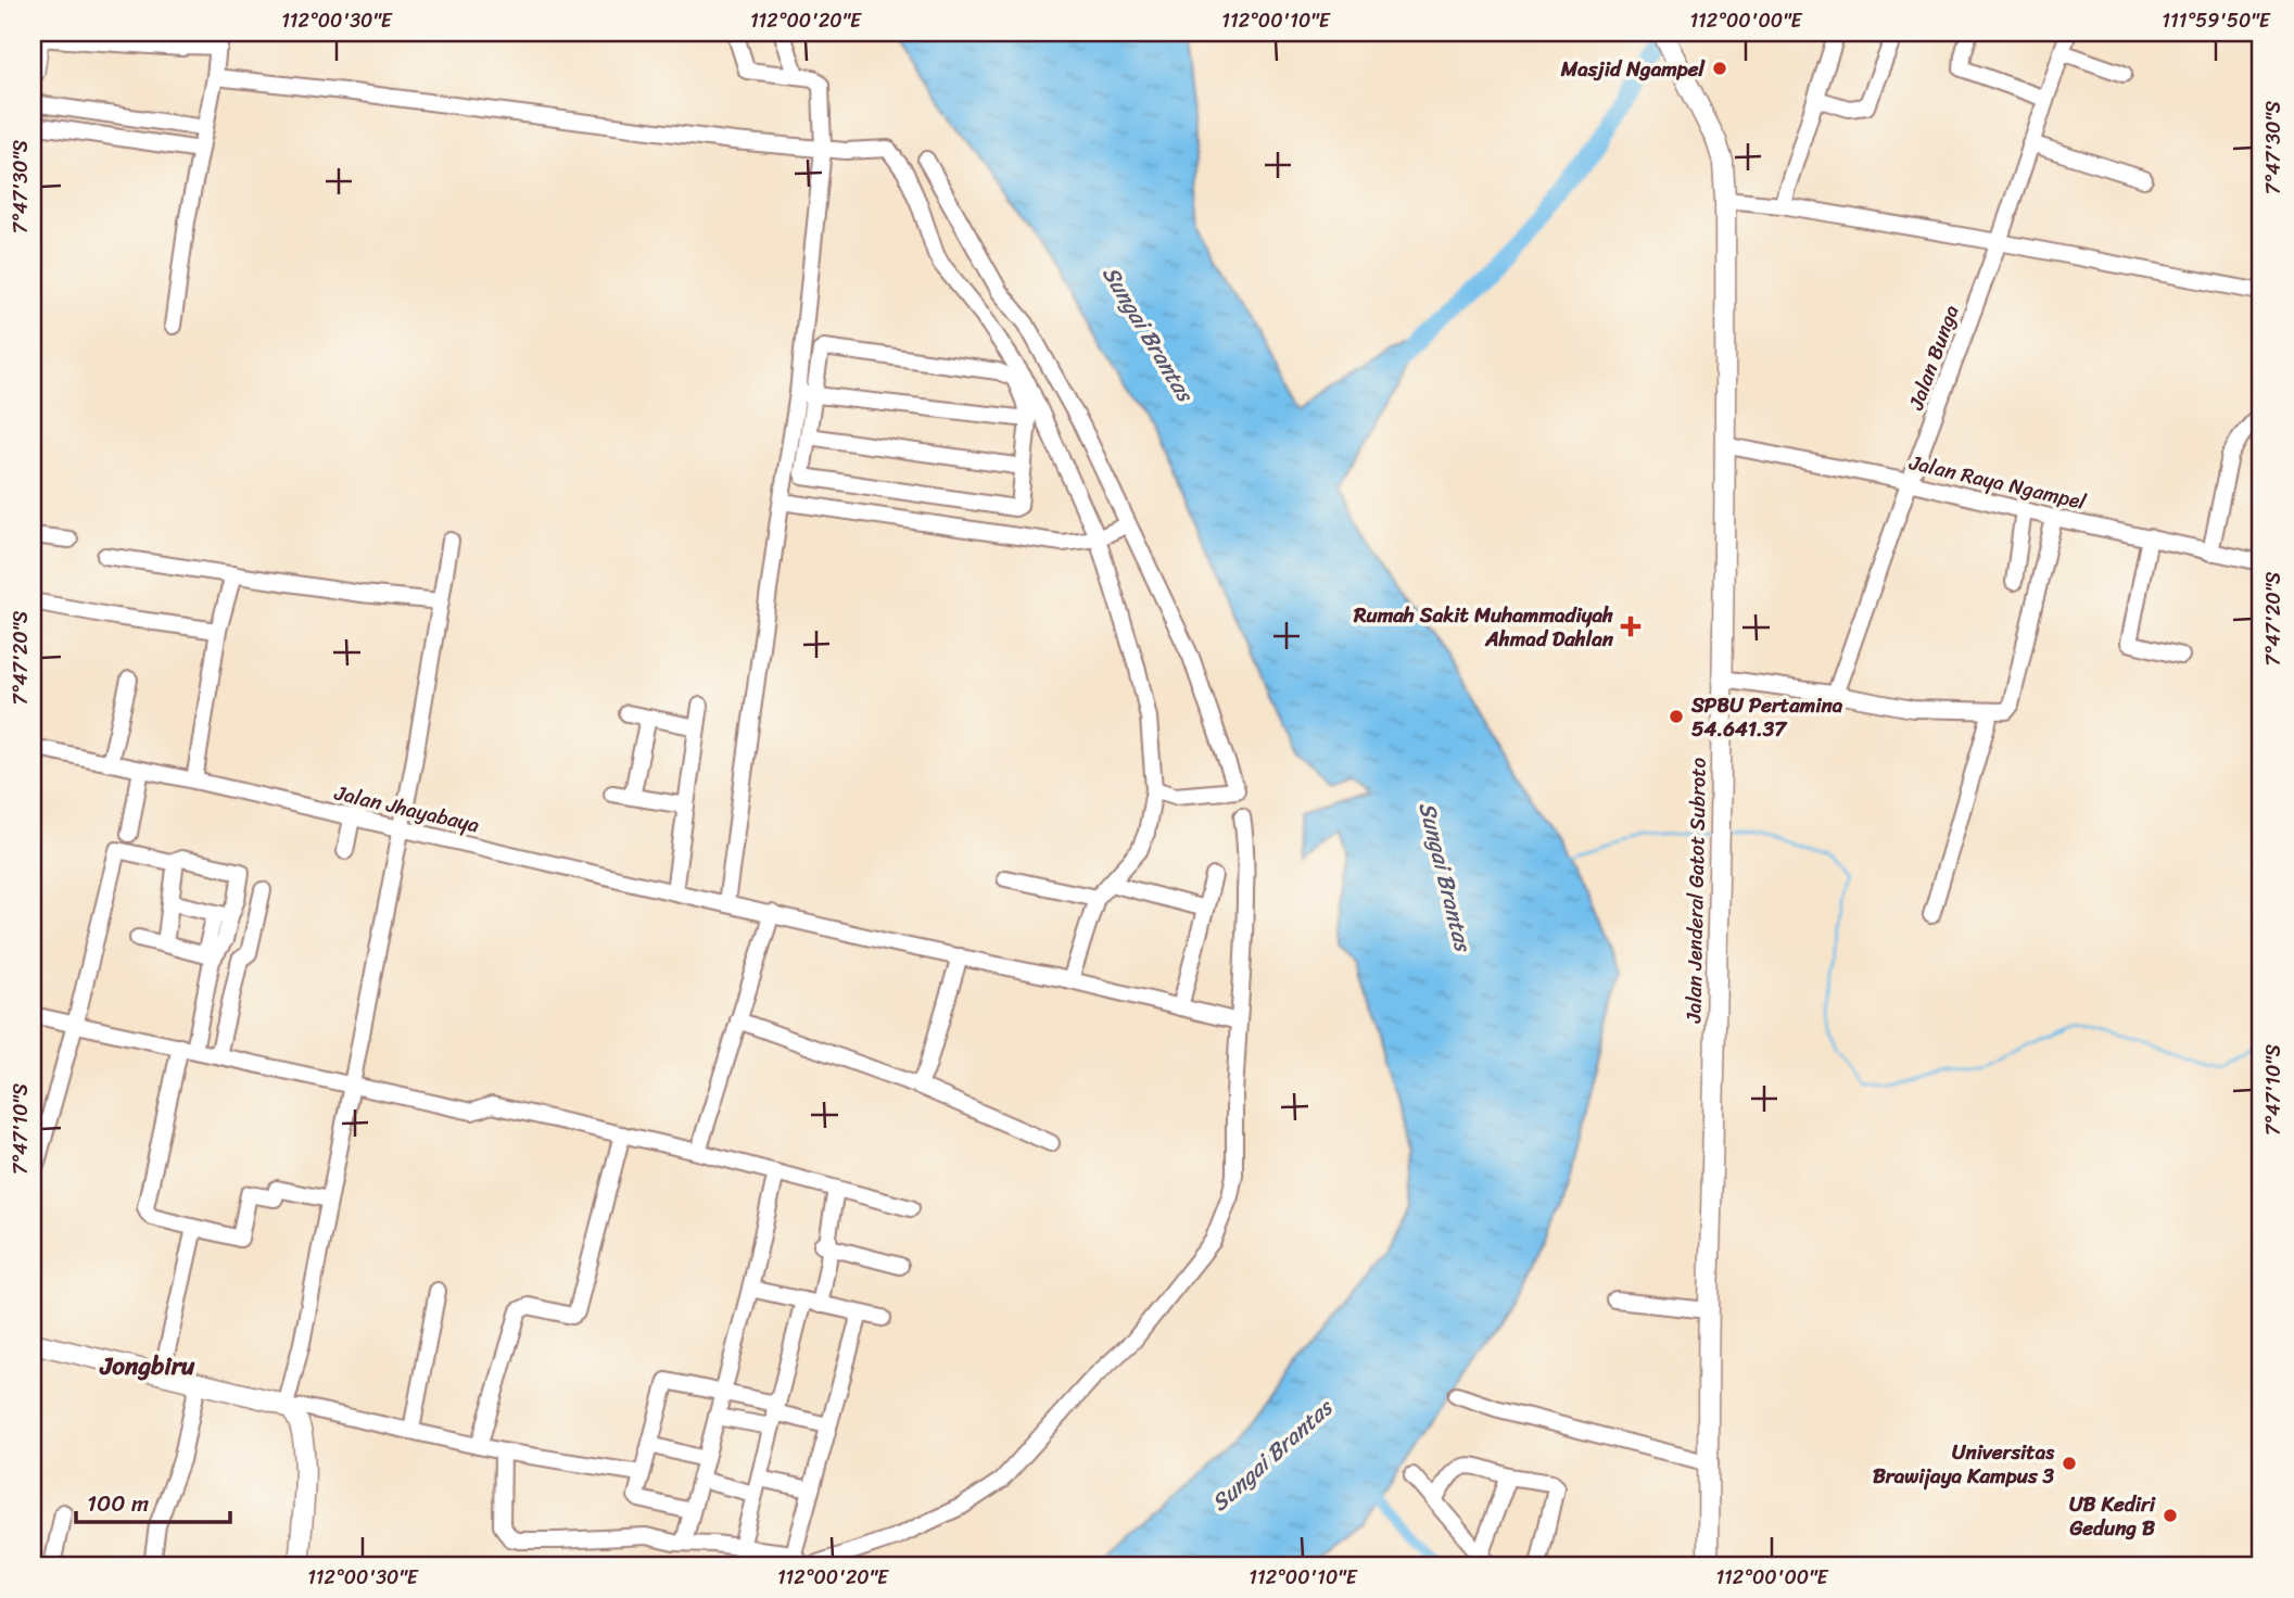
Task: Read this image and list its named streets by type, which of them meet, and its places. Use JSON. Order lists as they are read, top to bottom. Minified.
{"streets":{"main road":["Jalan Jenderal Gatot Subroto"],"street":["Jalan Bunga","Jalan Raya Ngampel","Jalan Jhayabaya"]},"crossings":[["Jalan Bunga","Jalan Raya Ngampel"],["Jalan Raya Ngampel","Jalan Jenderal Gatot Subroto"]],"districts":["Jongbiru"],"water":["Sungai Brantas"],"places":{"other":["Masjid Ngampel","SPBU Pertamina 54.641.37","Universitas Brawijaya Kampus 3","UB Kediri Gedung B"],"health":["Rumah Sakit Muhammadiyah Ahmad Dahlan"]},"scale_bar":"100 m","coordinates":["112°00'30\"E","112°00'20\"E","112°00'10\"E","112°00'00\"E","111°59'50\"E","7°47'30\"S","7°47'20\"S","7°47'10\"S"]}
